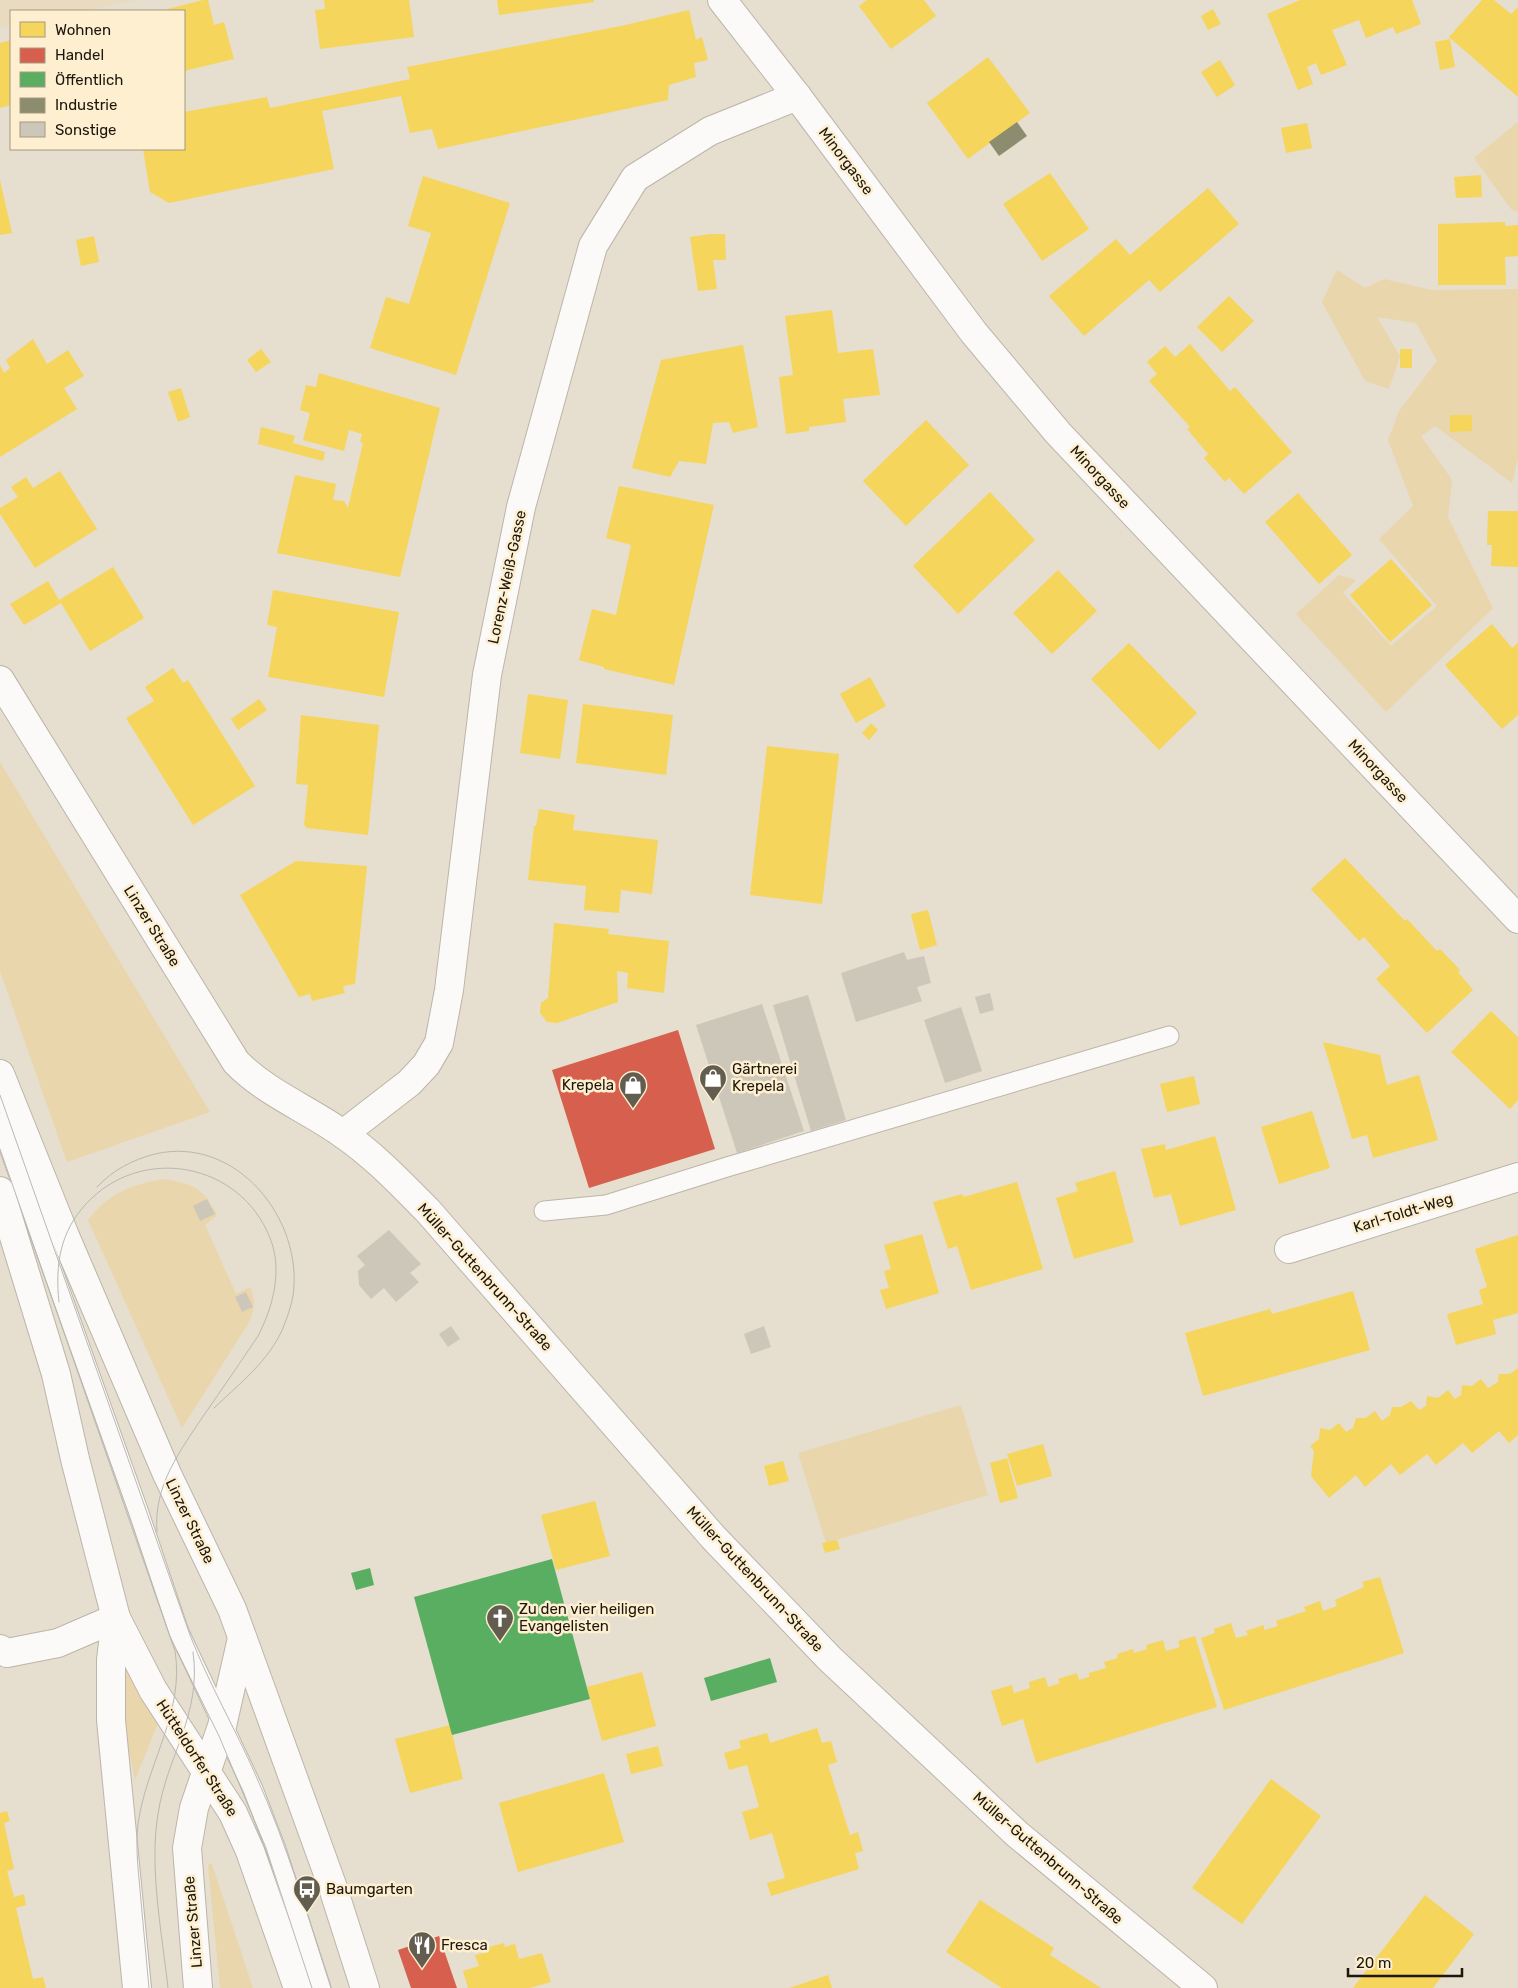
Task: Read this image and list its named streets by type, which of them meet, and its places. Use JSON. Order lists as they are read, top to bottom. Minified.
{"streets":{"main road":["Minorgasse","Lorenz-Weiß-Gasse","Linzer Straße","Karl-Toldt-Weg","Müller-Guttenbrunn-Straße","Hütteldorfer Straße"]},"crossings":[["Minorgasse","Lorenz-Weiß-Gasse"],["Lorenz-Weiß-Gasse","Linzer Straße"],["Lorenz-Weiß-Gasse","Müller-Guttenbrunn-Straße"],["Linzer Straße","Müller-Guttenbrunn-Straße"],["Linzer Straße","Hütteldorfer Straße"]],"places":{"shop":["Gärtnerei Krepela","Krepela"],"church":["Zu den vier heiligen Evangelisten"],"bus stop":["Baumgarten"],"restaurant":["Fresca"]},"legend":["Wohnen","Handel","Öffentlich","Industrie","Sonstige"],"scale_bar":"20 m"}
